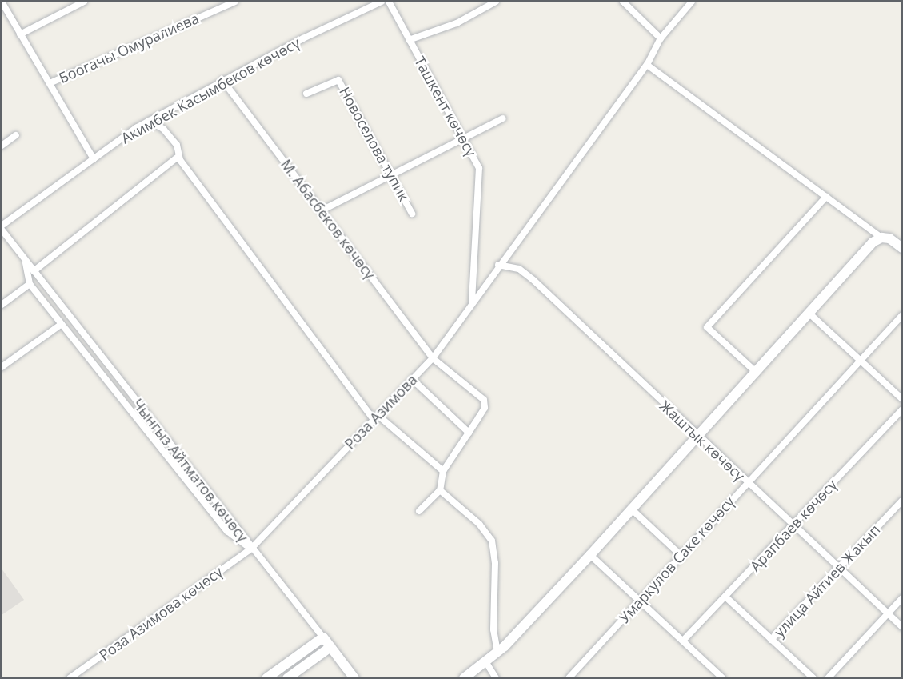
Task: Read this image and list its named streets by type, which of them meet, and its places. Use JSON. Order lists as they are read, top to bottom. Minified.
{"streets":{"street":["Боогачы Омуралиева","Акимбек Касымбеков көчөсү","Ташкент көчөсү","Новоселова тупик","М. Абасбеков көчөсү","Роза Азимова","Жаштык көчөсү","Чынгыз Айтматов көчөсү","Арапбаев көчөсү","Умаркулов Саке көчөсү","улица Айтиев Жакып","Роза Азимова көчөсү"]},"crossings":[["Акимбек Касымбеков көчөсү","М. Абасбеков көчөсү"],["Акимбек Касымбеков көчөсү","Чынгыз Айтматов көчөсү"],["Ташкент көчөсү","Роза Азимова"],["М. Абасбеков көчөсү","Роза Азимова"],["Роза Азимова","Жаштык көчөсү"],["Роза Азимова","Чынгыз Айтматов көчөсү"],["Роза Азимова","Роза Азимова көчөсү"],["Жаштык көчөсү","Арапбаев көчөсү"],["Жаштык көчөсү","Умаркулов Саке көчөсү"],["Жаштык көчөсү","улица Айтиев Жакып"],["Чынгыз Айтматов көчөсү","Роза Азимова көчөсү"]]}
